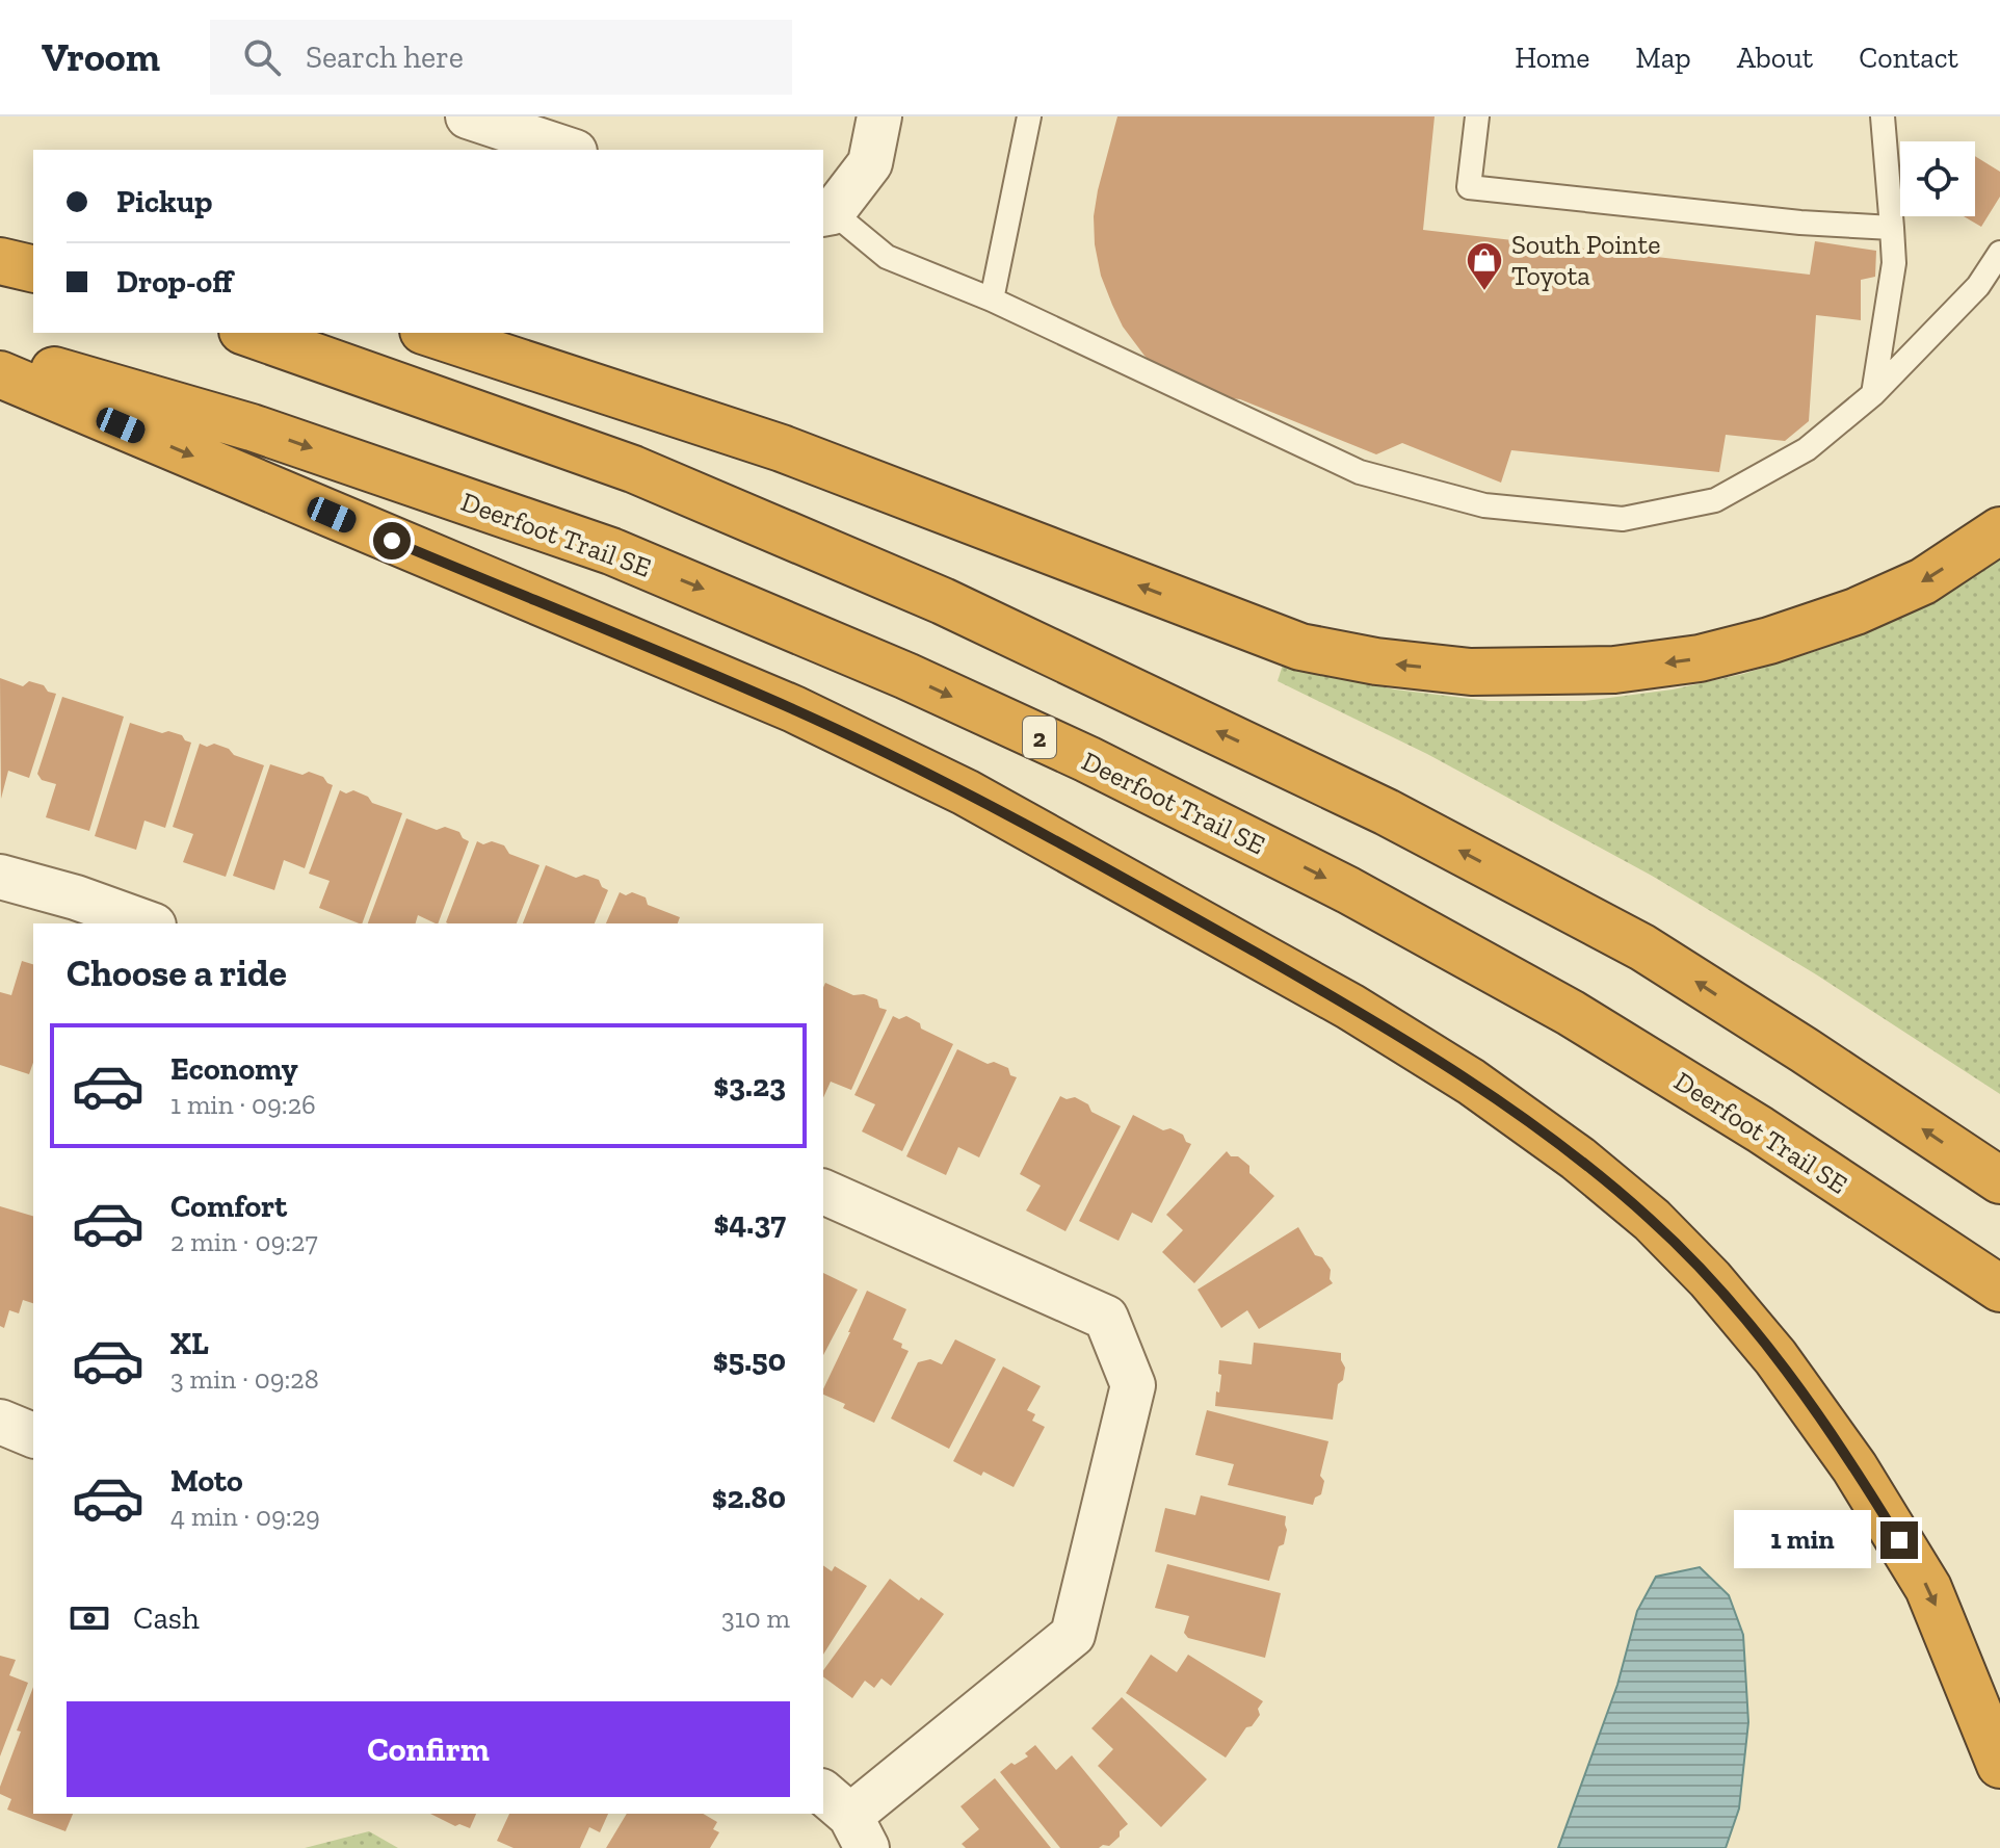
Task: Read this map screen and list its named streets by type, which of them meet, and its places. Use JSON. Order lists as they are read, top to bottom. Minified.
{"streets":{"highway":["Deerfoot Trail SE","2"]},"places":{"shop":["South Pointe Toyota"]},"page":{"header":"Vroom","search":"Search here","nav":["Home","Map","About","Contact"],"banner":["Pickup","Drop-off"],"heading":"Choose a ride","list":[{"name":"Economy","note":"1 min · 09:26","value":"$3.23"},{"name":"Comfort","note":"2 min · 09:27","value":"$4.37"},{"name":"XL","note":"3 min · 09:28","value":"$5.50"},{"name":"Moto","note":"4 min · 09:29","value":"$2.80"}],"bubble":"1 min","pay":["Cash","310 m"],"buttons":"Confirm"}}
